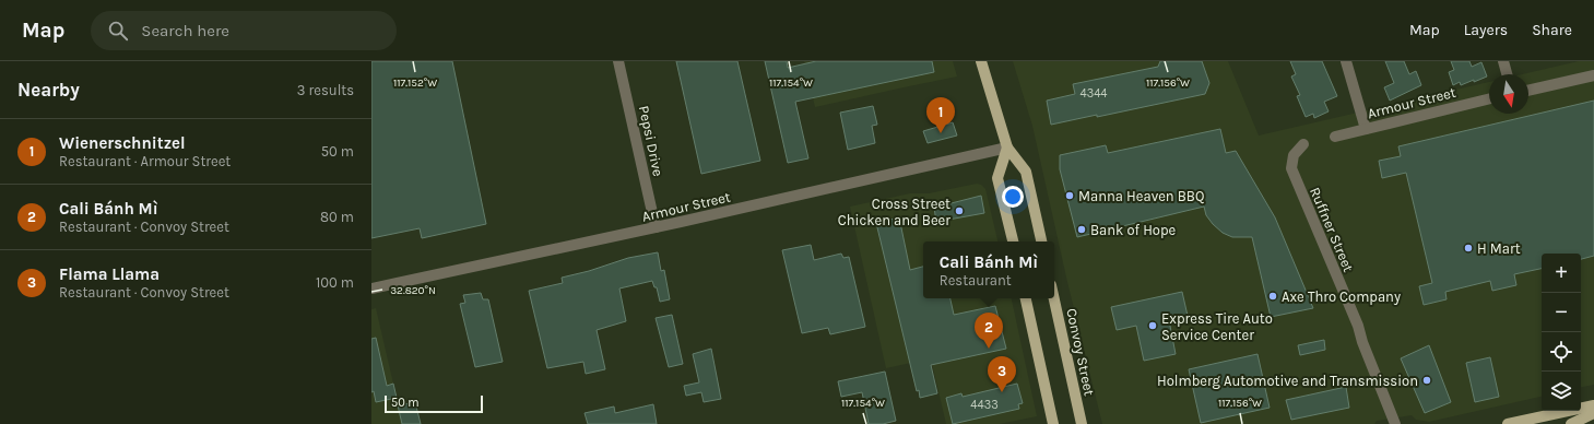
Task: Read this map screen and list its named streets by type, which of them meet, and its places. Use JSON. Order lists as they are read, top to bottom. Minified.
{"streets":{"main road":["Convoy Street"],"street":["Armour Street","Pepsi Drive","Ruffner Street"]},"crossings":[["Armour Street","Pepsi Drive"]],"places":["Manna Heaven BBQ","Cross Street Chicken and Beer","Bank of Hope","H Mart","Axe Thro Company","Express Tire Auto Service Center","Holmberg Automotive and Transmission"],"house_numbers":["4344","4433"],"scale_bar":"50 m","north":"bottom","page":{"header":"Map","search":"Search here","nav":["Map","Layers","Share"],"heading":["Nearby","3 results"],"pins":["1","2","3"],"list":[{"mark":"1","name":"Wienerschnitzel","note":"Restaurant · Armour Street","value":"50 m"},{"mark":"2","name":"Cali Bánh Mì","note":"Restaurant · Convoy Street","value":"80 m"},{"mark":"3","name":"Flama Llama","note":"Restaurant · Convoy Street","value":"100 m"}],"popup":["Cali Bánh Mì","Restaurant"],"map_buttons":["+","−"],"scale":"50 m"},"coordinates":["117.152°W","117.154°W","117.156°W","32.820°N"]}
